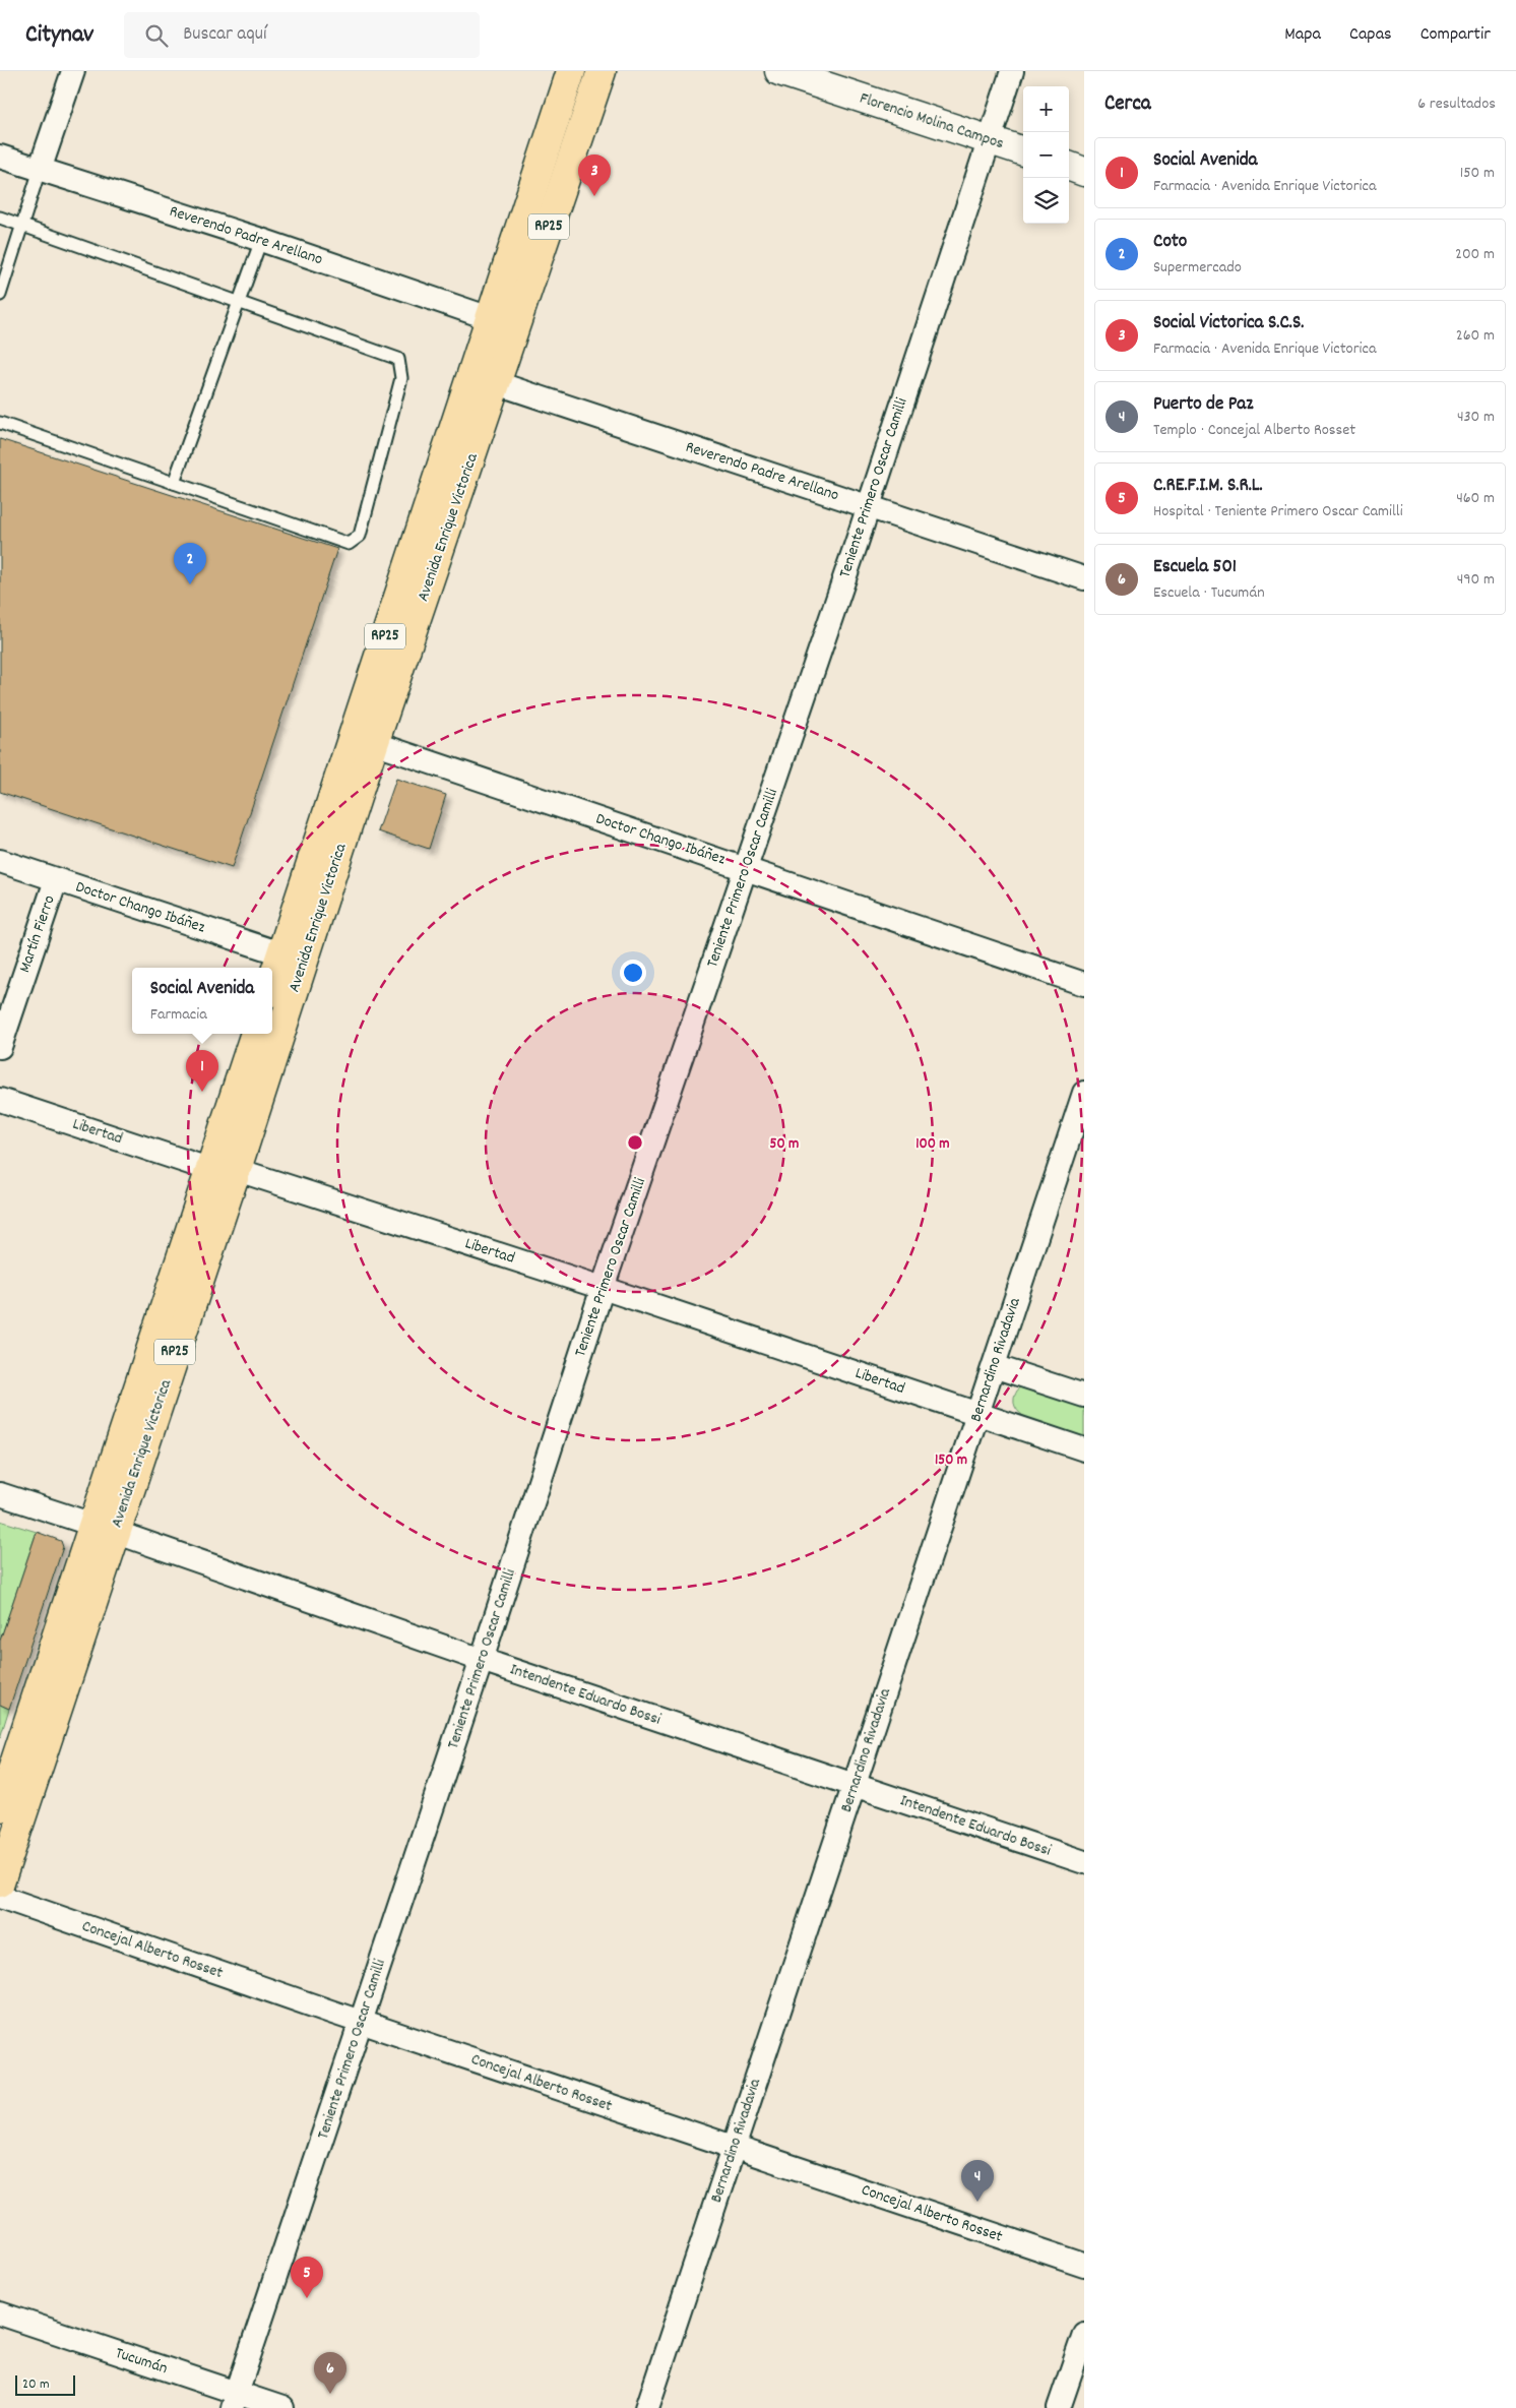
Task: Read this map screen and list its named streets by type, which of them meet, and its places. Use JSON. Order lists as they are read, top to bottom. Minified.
{"streets":{"main road":["RP25","Avenida Enrique Victorica"],"street":["Florencio Molina Campos","Reverendo Padre Arellano","Teniente Primero Oscar Camilli","Doctor Chango Ibáñez","Martín Fierro","Libertad","Bernardino Rivadavia","Intendente Eduardo Bossi","Concejal Alberto Rosset","Tucumán"]},"crossings":[["Florencio Molina Campos","Teniente Primero Oscar Camilli"],["Reverendo Padre Arellano","Teniente Primero Oscar Camilli"],["Reverendo Padre Arellano","Avenida Enrique Victorica"],["Teniente Primero Oscar Camilli","Doctor Chango Ibáñez"],["Teniente Primero Oscar Camilli","Libertad"],["Teniente Primero Oscar Camilli","Intendente Eduardo Bossi"],["Teniente Primero Oscar Camilli","Concejal Alberto Rosset"],["Teniente Primero Oscar Camilli","Tucumán"],["Avenida Enrique Victorica","Doctor Chango Ibáñez"],["Avenida Enrique Victorica","Libertad"],["Avenida Enrique Victorica","Intendente Eduardo Bossi"],["Doctor Chango Ibáñez","Martín Fierro"],["Libertad","Bernardino Rivadavia"],["Bernardino Rivadavia","Intendente Eduardo Bossi"],["Bernardino Rivadavia","Concejal Alberto Rosset"]],"scale_bar":"20 m","page":{"header":"Citynav","search":"Buscar aquí","nav":["Mapa","Capas","Compartir"],"heading":["Cerca","6 resultados"],"map_buttons":["+","−"],"list":[{"mark":"1","name":"Social Avenida","note":"Farmacia · Avenida Enrique Victorica","value":"150 m"},{"mark":"2","name":"Coto","note":"Supermercado","value":"200 m"},{"mark":"3","name":"Social Victorica S.C.S.","note":"Farmacia · Avenida Enrique Victorica","value":"260 m"},{"mark":"4","name":"Puerto de Paz","note":"Templo · Concejal Alberto Rosset","value":"430 m"},{"mark":"5","name":"C.RE.F.I.M. S.R.L.","note":"Hospital · Teniente Primero Oscar Camilli","value":"460 m"},{"mark":"6","name":"Escuela 501","note":"Escuela · Tucumán","value":"490 m"}],"pins":["3","2","1","4","5","6"],"popup":["Social Avenida","Farmacia"],"scale":"20 m"},"rings":["50 m","100 m","150 m"]}
